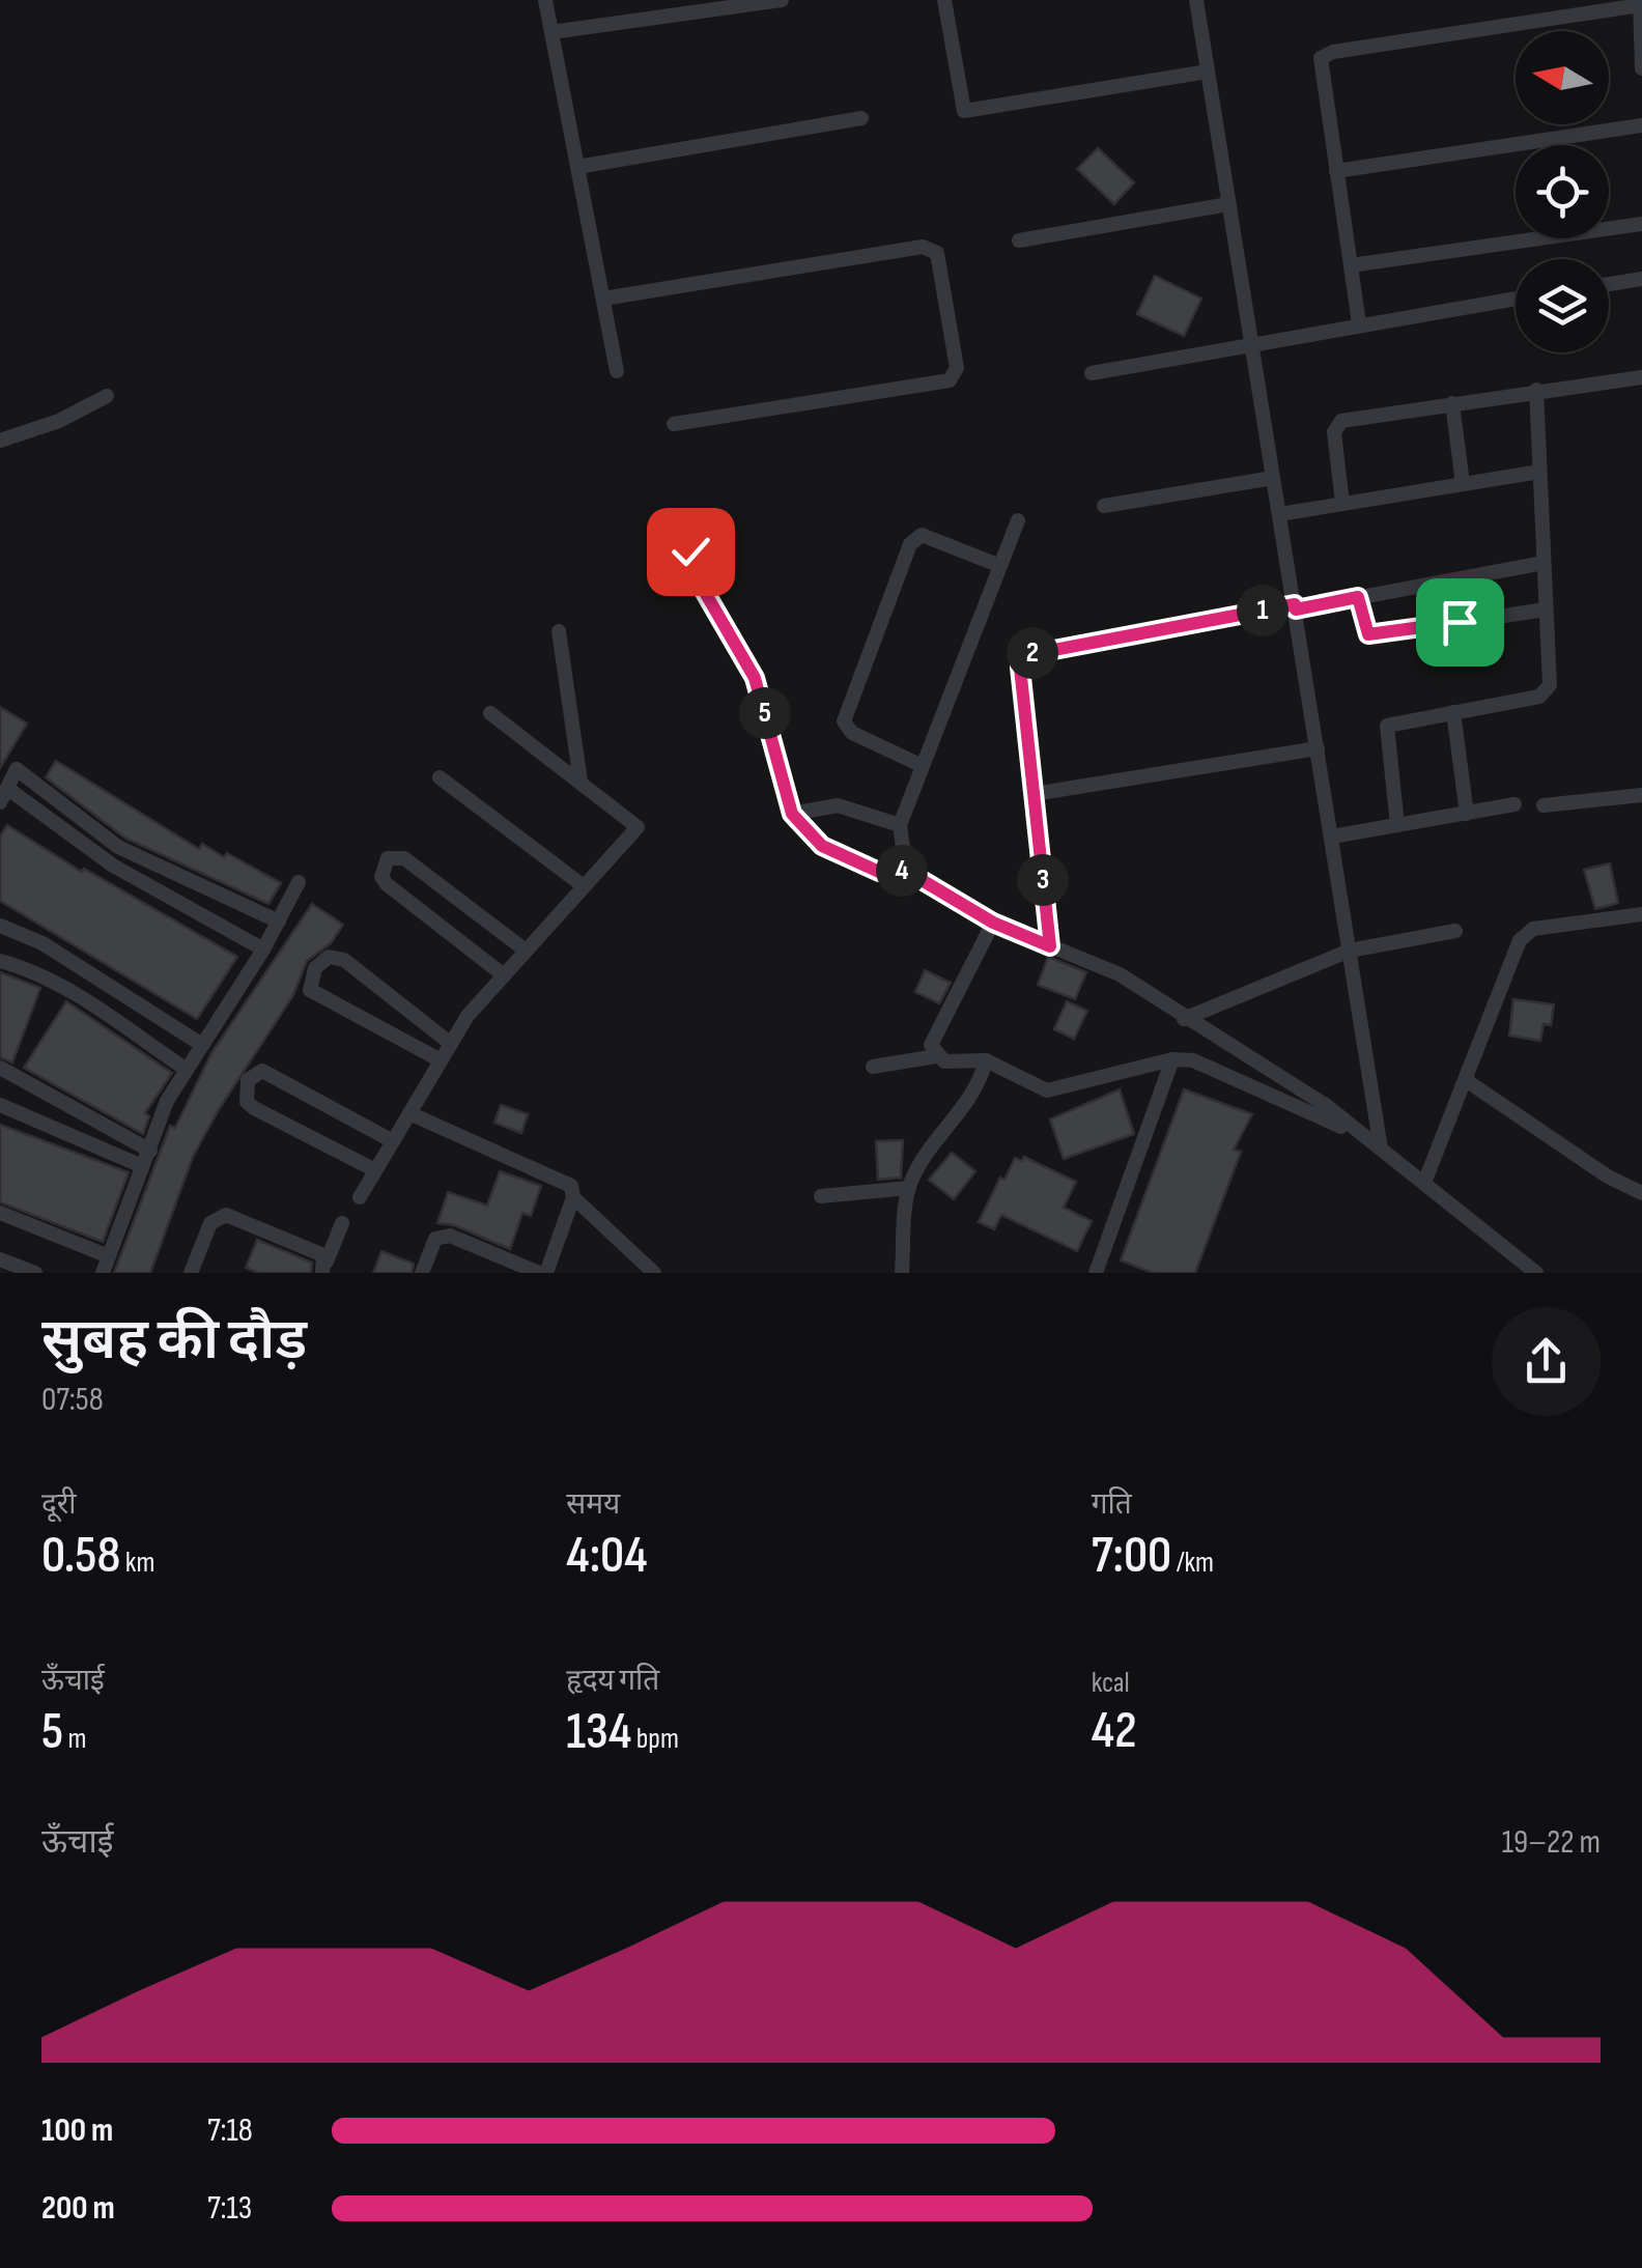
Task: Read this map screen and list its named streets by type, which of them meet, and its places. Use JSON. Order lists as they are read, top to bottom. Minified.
{"north":"left","page":{"pins":["1","2","5","4","3"],"heading":["सुबह की दौड़","07:58"],"stats":[["दूरी","0.58 km"],["समय","4:04"],["गति","7:00 /km"],["ऊँचाई","5 m"],["हृदय गति","134 bpm"],["kcal","42"]],"chart":["ऊँचाई","19–22 m"],"list":[{"name":"100 m","note":"7:18"},{"name":"200 m","note":"7:13"}]}}
